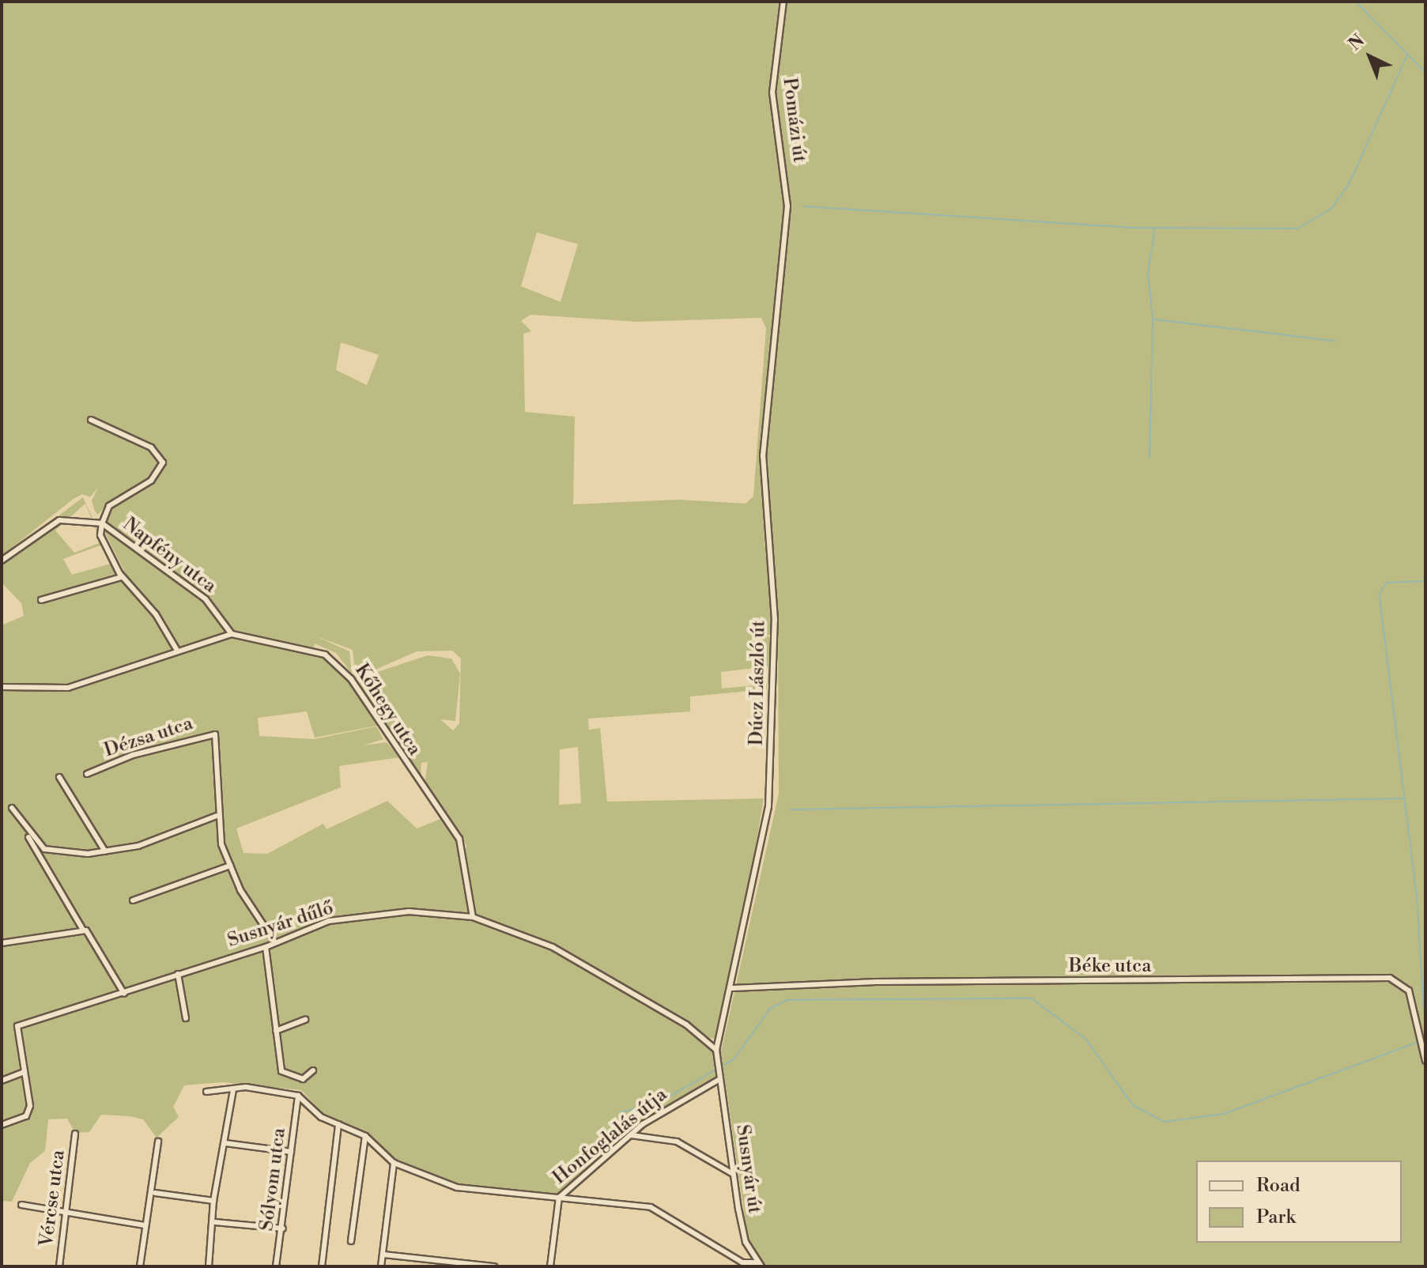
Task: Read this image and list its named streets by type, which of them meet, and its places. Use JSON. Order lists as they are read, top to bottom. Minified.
{"streets":{"street":["Pomázi út","Napfény utca","Dúcz László út","Kőhegy utca","Dézsa utca","Susnyár dűlő","Béke utca","Honfoglalás útja","Susnyár út","Sólyom utca","Vércse utca"]},"crossings":[["Pomázi út","Dúcz László út"],["Napfény utca","Kőhegy utca"],["Dúcz László út","Susnyár dűlő"],["Dúcz László út","Béke utca"],["Dúcz László út","Susnyár út"],["Kőhegy utca","Susnyár dűlő"],["Honfoglalás útja","Susnyár út"],["Honfoglalás útja","Sólyom utca"]],"legend":["Road","Park"],"north":"top left"}
